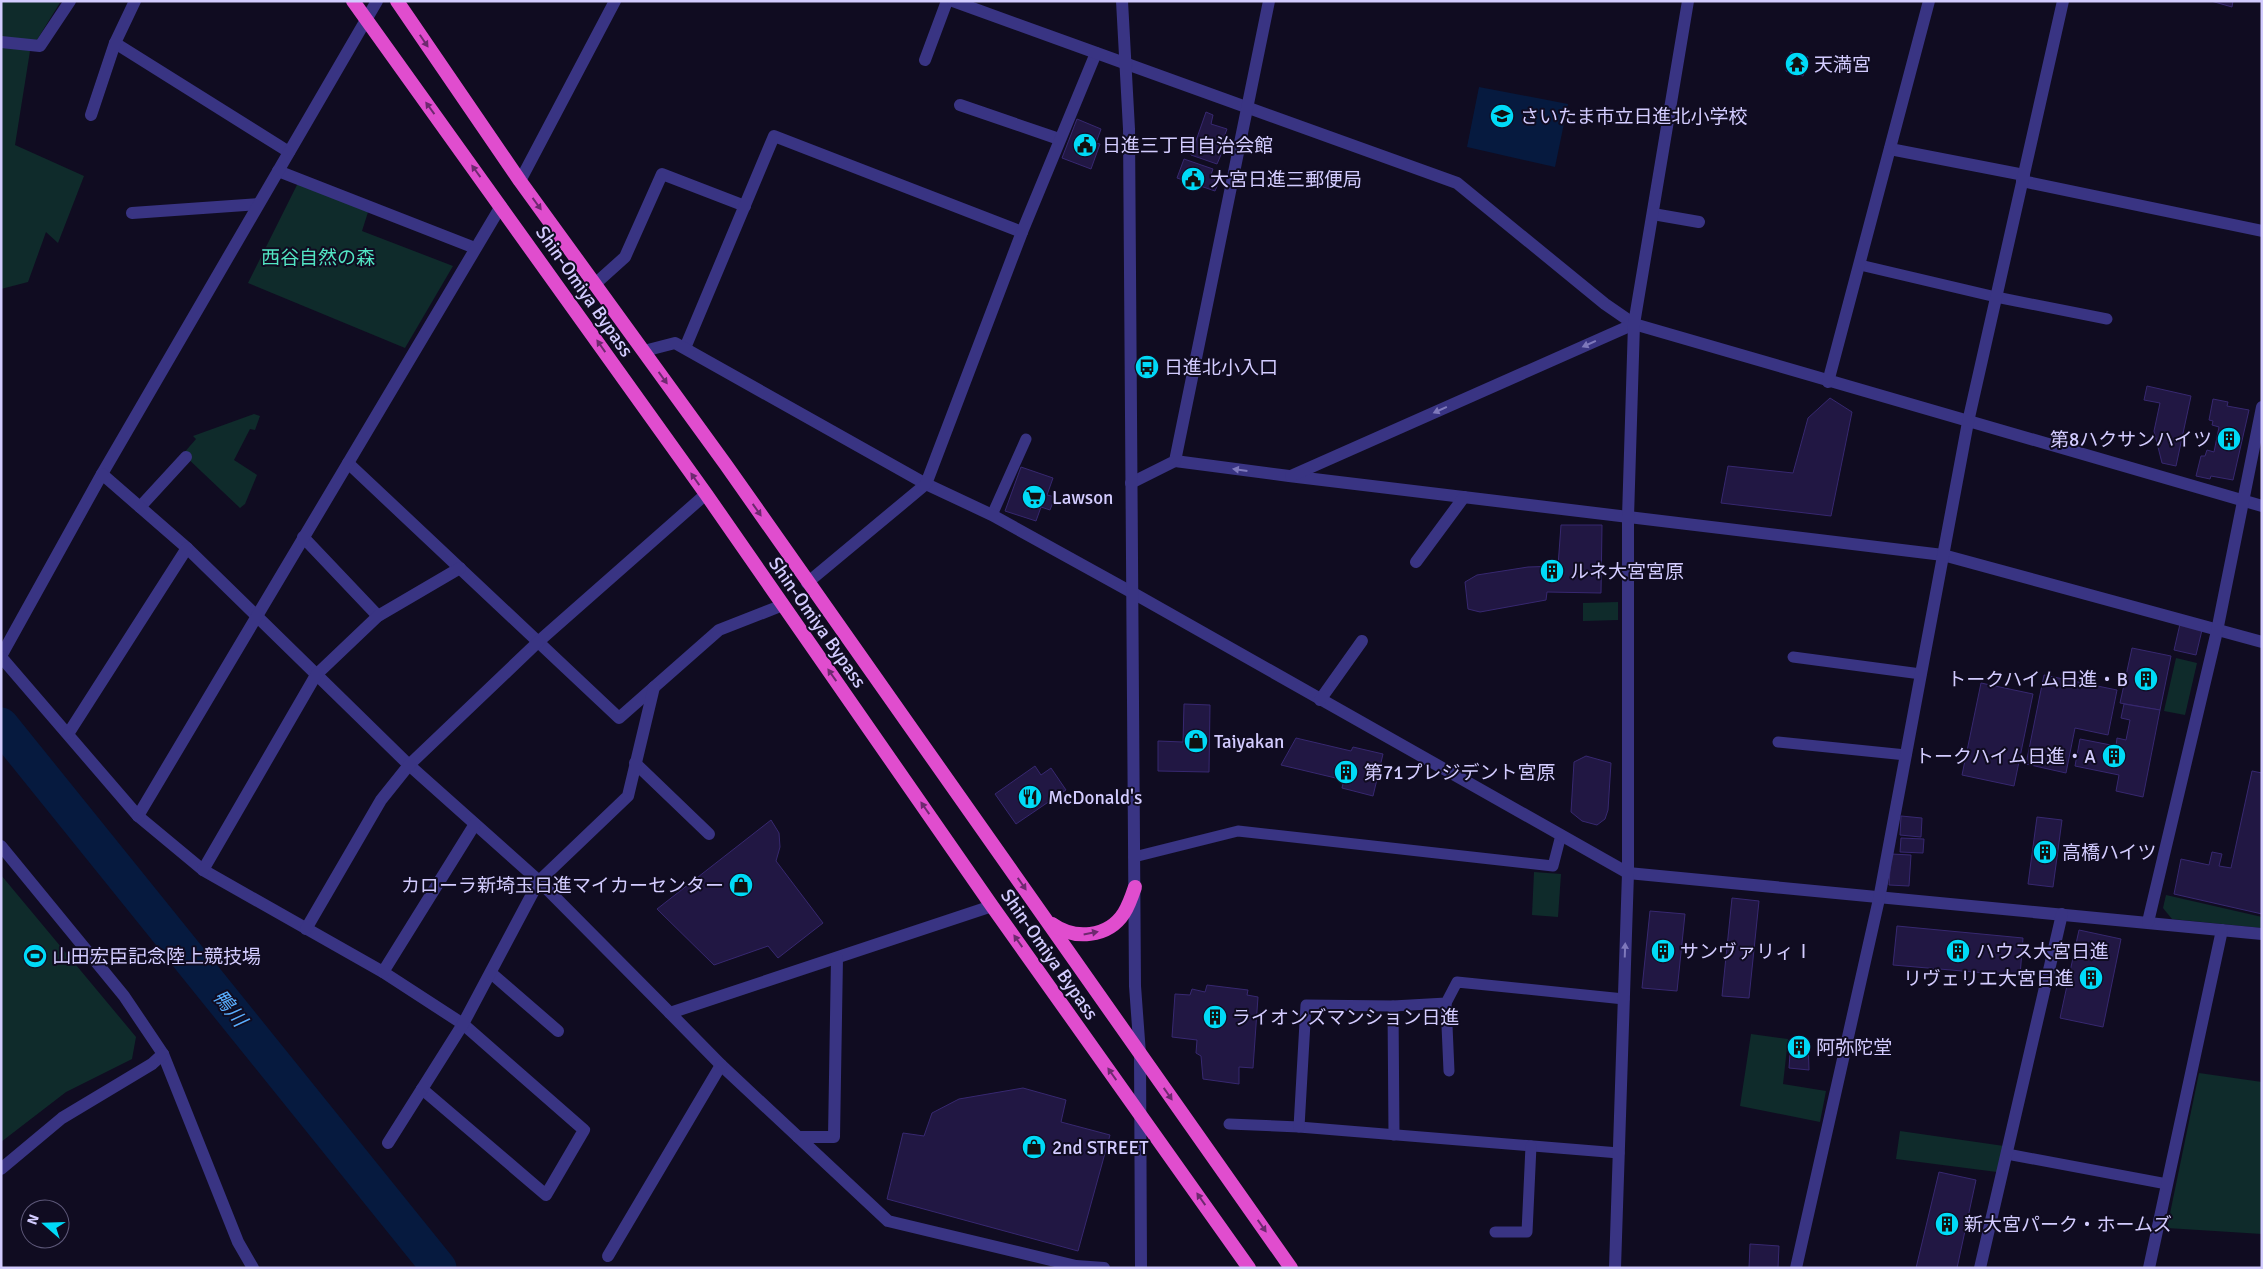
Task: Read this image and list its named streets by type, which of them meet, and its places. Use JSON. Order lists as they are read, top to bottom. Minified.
{"streets":{"highway":["Shin-Omiya Bypass"]},"water":["鴨川"],"parks":["西谷自然の森"],"places":{"temple":["天満宮"],"school or university":["さいたま市立日進北小学校"],"public building":["日進三丁目自治会館","大宮日進三郵便局"],"bus stop":["日進北小入口"],"building":["第8ハクサンハイツ","ルネ大宮宮原","トークハイム日進・B","トークハイム日進・A","第71プレジデント宮原","高橋ハイツ","サンヴァリィⅠ","ハウス大宮日進","リヴェリエ大宮日進","ライオンズマンション日進","阿弥陀堂","新大宮パーク・ホームズ"],"supermarket":["Lawson"],"shop":["Taiyakan","カローラ新埼玉日進マイカーセンター","2nd STREET"],"restaurant":["McDonald's"],"sports":["山田宏臣記念陸上競技場"]},"north":"left"}
